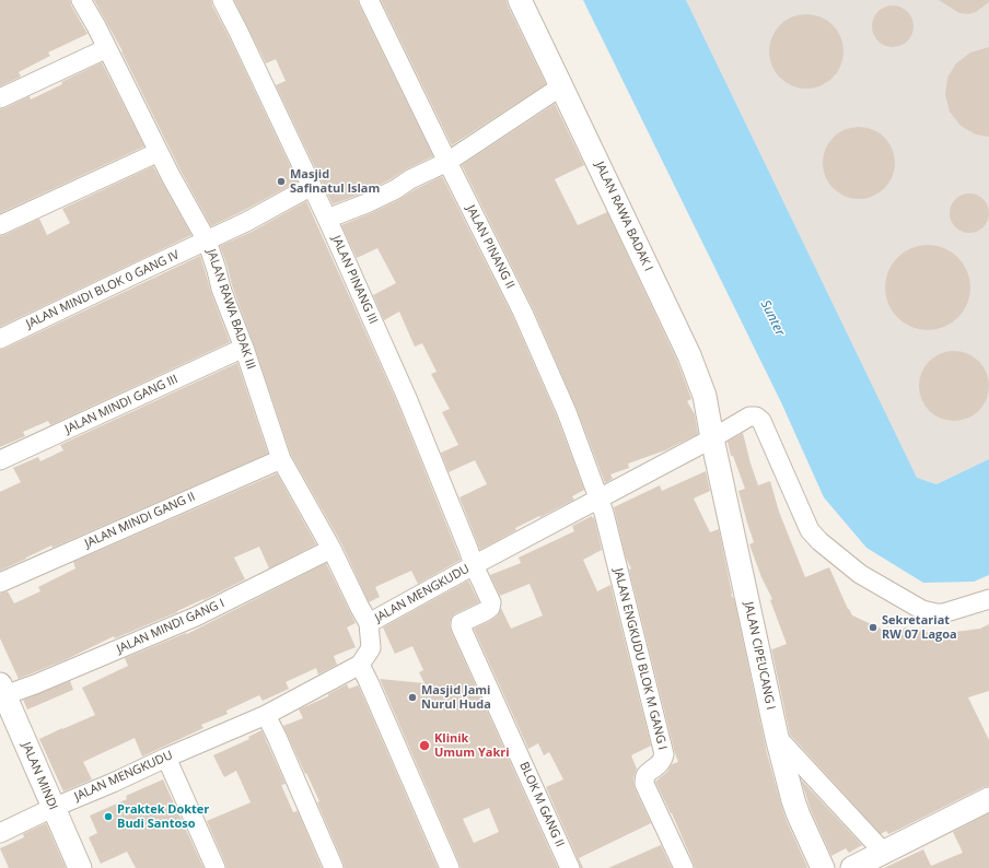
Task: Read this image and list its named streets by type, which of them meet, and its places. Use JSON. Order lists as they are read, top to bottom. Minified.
{"streets":{"street":["JALAN RAWA BADAK I","JALAN PINANG II","JALAN PINANG III","JALAN MINDI BLOK 0 GANG IV","JALAN RAWA BADAK III","JALAN MINDI GANG III","JALAN MINDI GANG II","JALAN MENGKUDU","JALAN MINDI GANG I","JALAN CIPEUCANG I","JALAN ENGKUDU BLOK M GANG I","JALAN MINDI","BLOK M GANG II"]},"crossings":[["JALAN RAWA BADAK I","JALAN MENGKUDU"],["JALAN RAWA BADAK I","JALAN CIPEUCANG I"],["JALAN PINANG II","JALAN MENGKUDU"],["JALAN PINANG II","JALAN ENGKUDU BLOK M GANG I"],["JALAN PINANG III","JALAN MINDI BLOK 0 GANG IV"],["JALAN PINANG III","JALAN MENGKUDU"],["JALAN PINANG III","BLOK M GANG II"],["JALAN MINDI BLOK 0 GANG IV","JALAN RAWA BADAK III"],["JALAN RAWA BADAK III","JALAN MINDI GANG III"],["JALAN RAWA BADAK III","JALAN MINDI GANG II"],["JALAN RAWA BADAK III","JALAN MENGKUDU"],["JALAN RAWA BADAK III","JALAN MINDI GANG I"],["JALAN MENGKUDU","JALAN CIPEUCANG I"],["JALAN MENGKUDU","JALAN ENGKUDU BLOK M GANG I"],["JALAN MENGKUDU","JALAN MINDI"],["JALAN MENGKUDU","BLOK M GANG II"],["JALAN MINDI GANG I","JALAN MINDI"]],"water":["Sunter"],"places":["Masjid Safinatul Islam","Sekretariat RW 07 Lagoa","Masjid Jami Nurul Huda","Klinik Umum Yakri","Praktek Dokter Budi Santoso"]}
